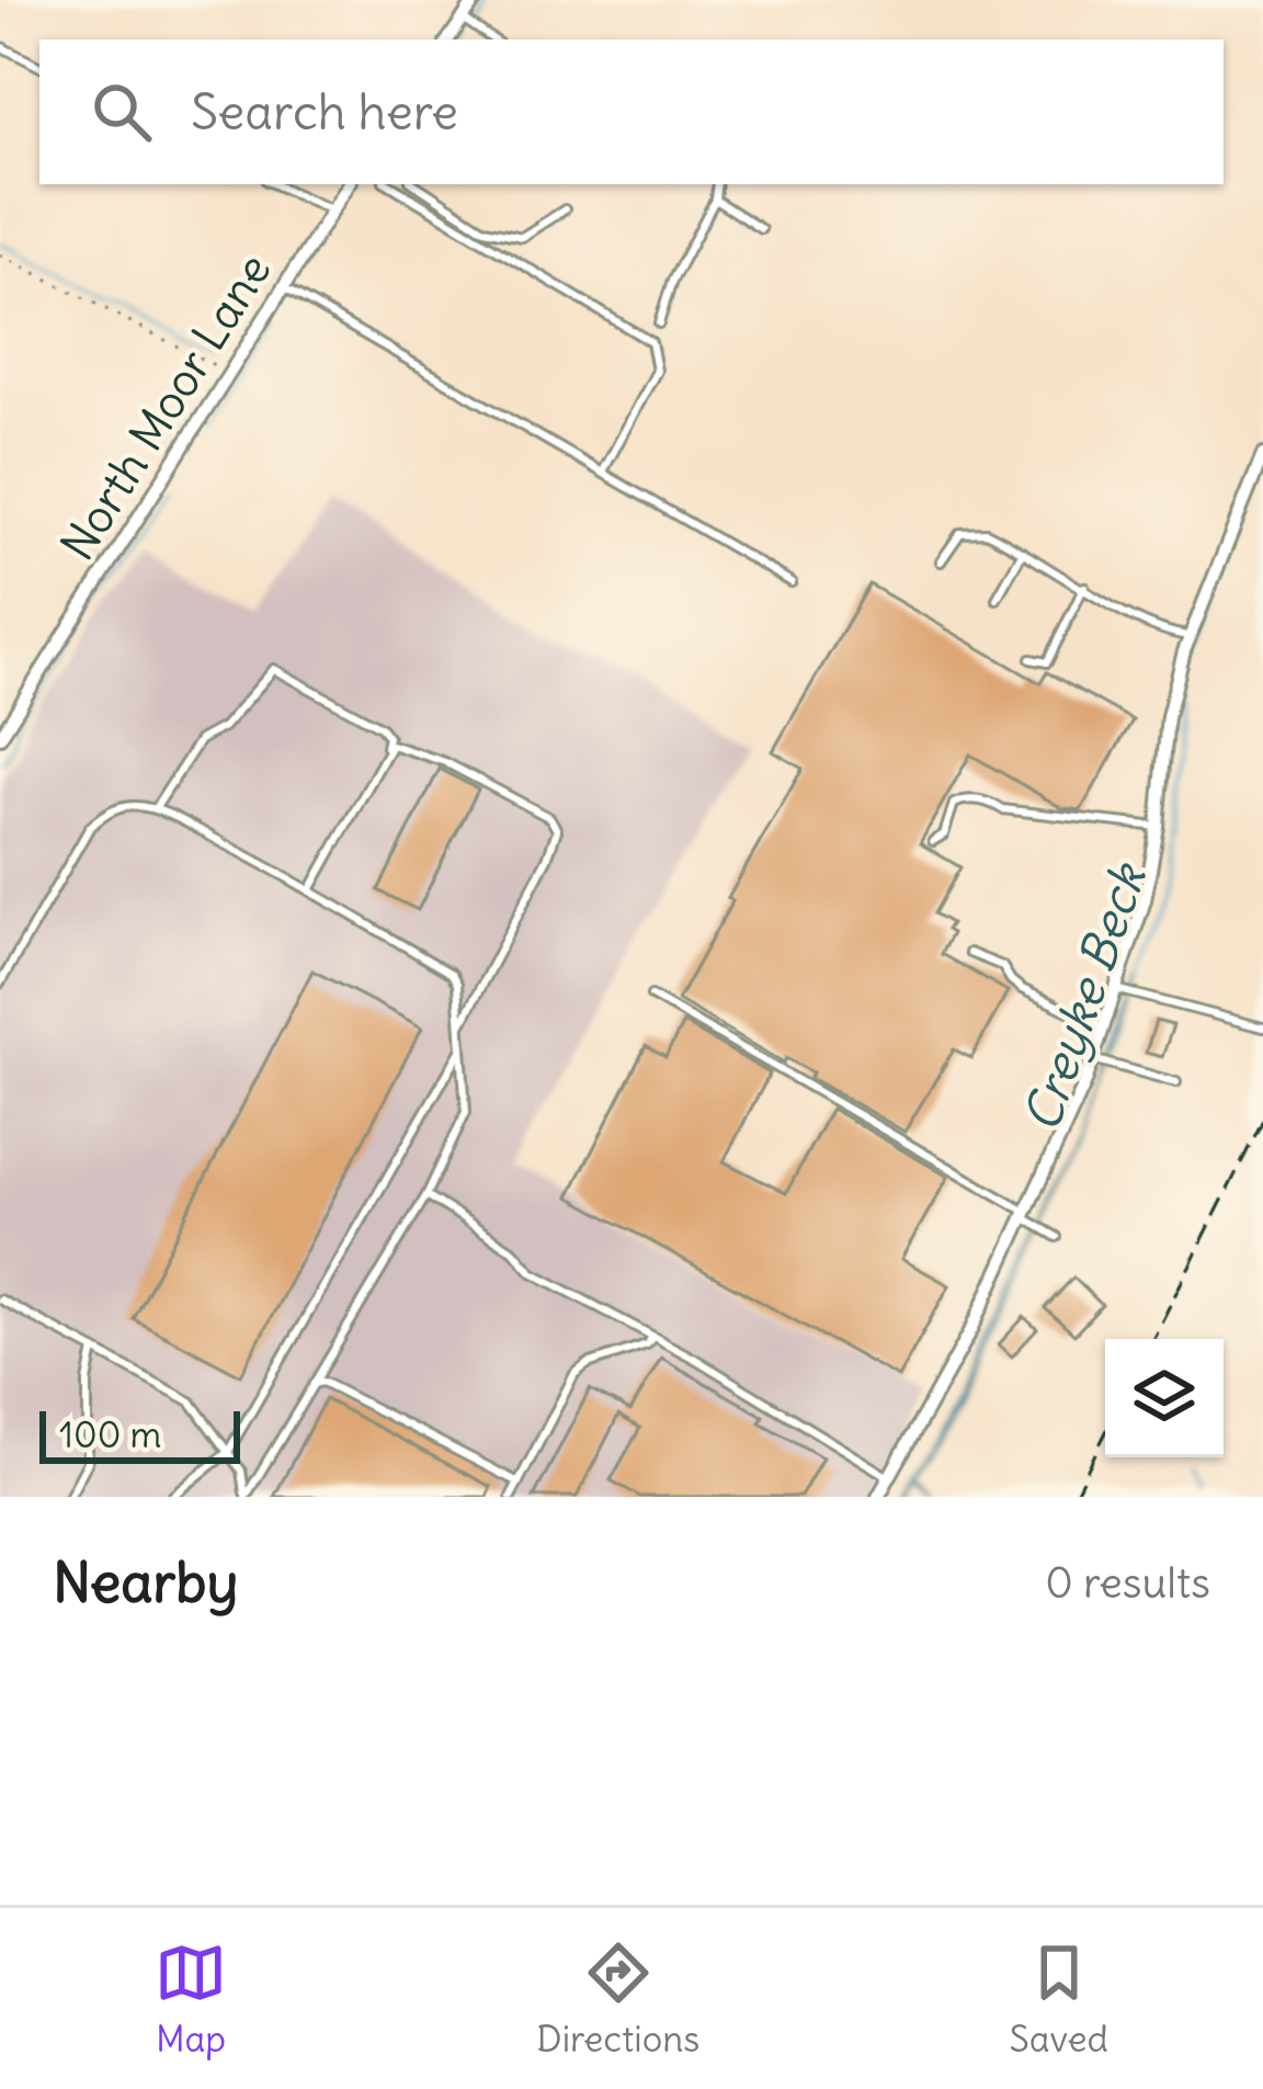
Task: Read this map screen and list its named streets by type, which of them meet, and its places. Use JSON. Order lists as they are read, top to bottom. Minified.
{"streets":{"street":["North Moor Lane"]},"water":["Creyke Beck"],"scale_bar":"100 m","page":{"search":"Search here","scale":"100 m","heading":["Nearby","0 results"],"nav":["Map","Directions","Saved"]}}
